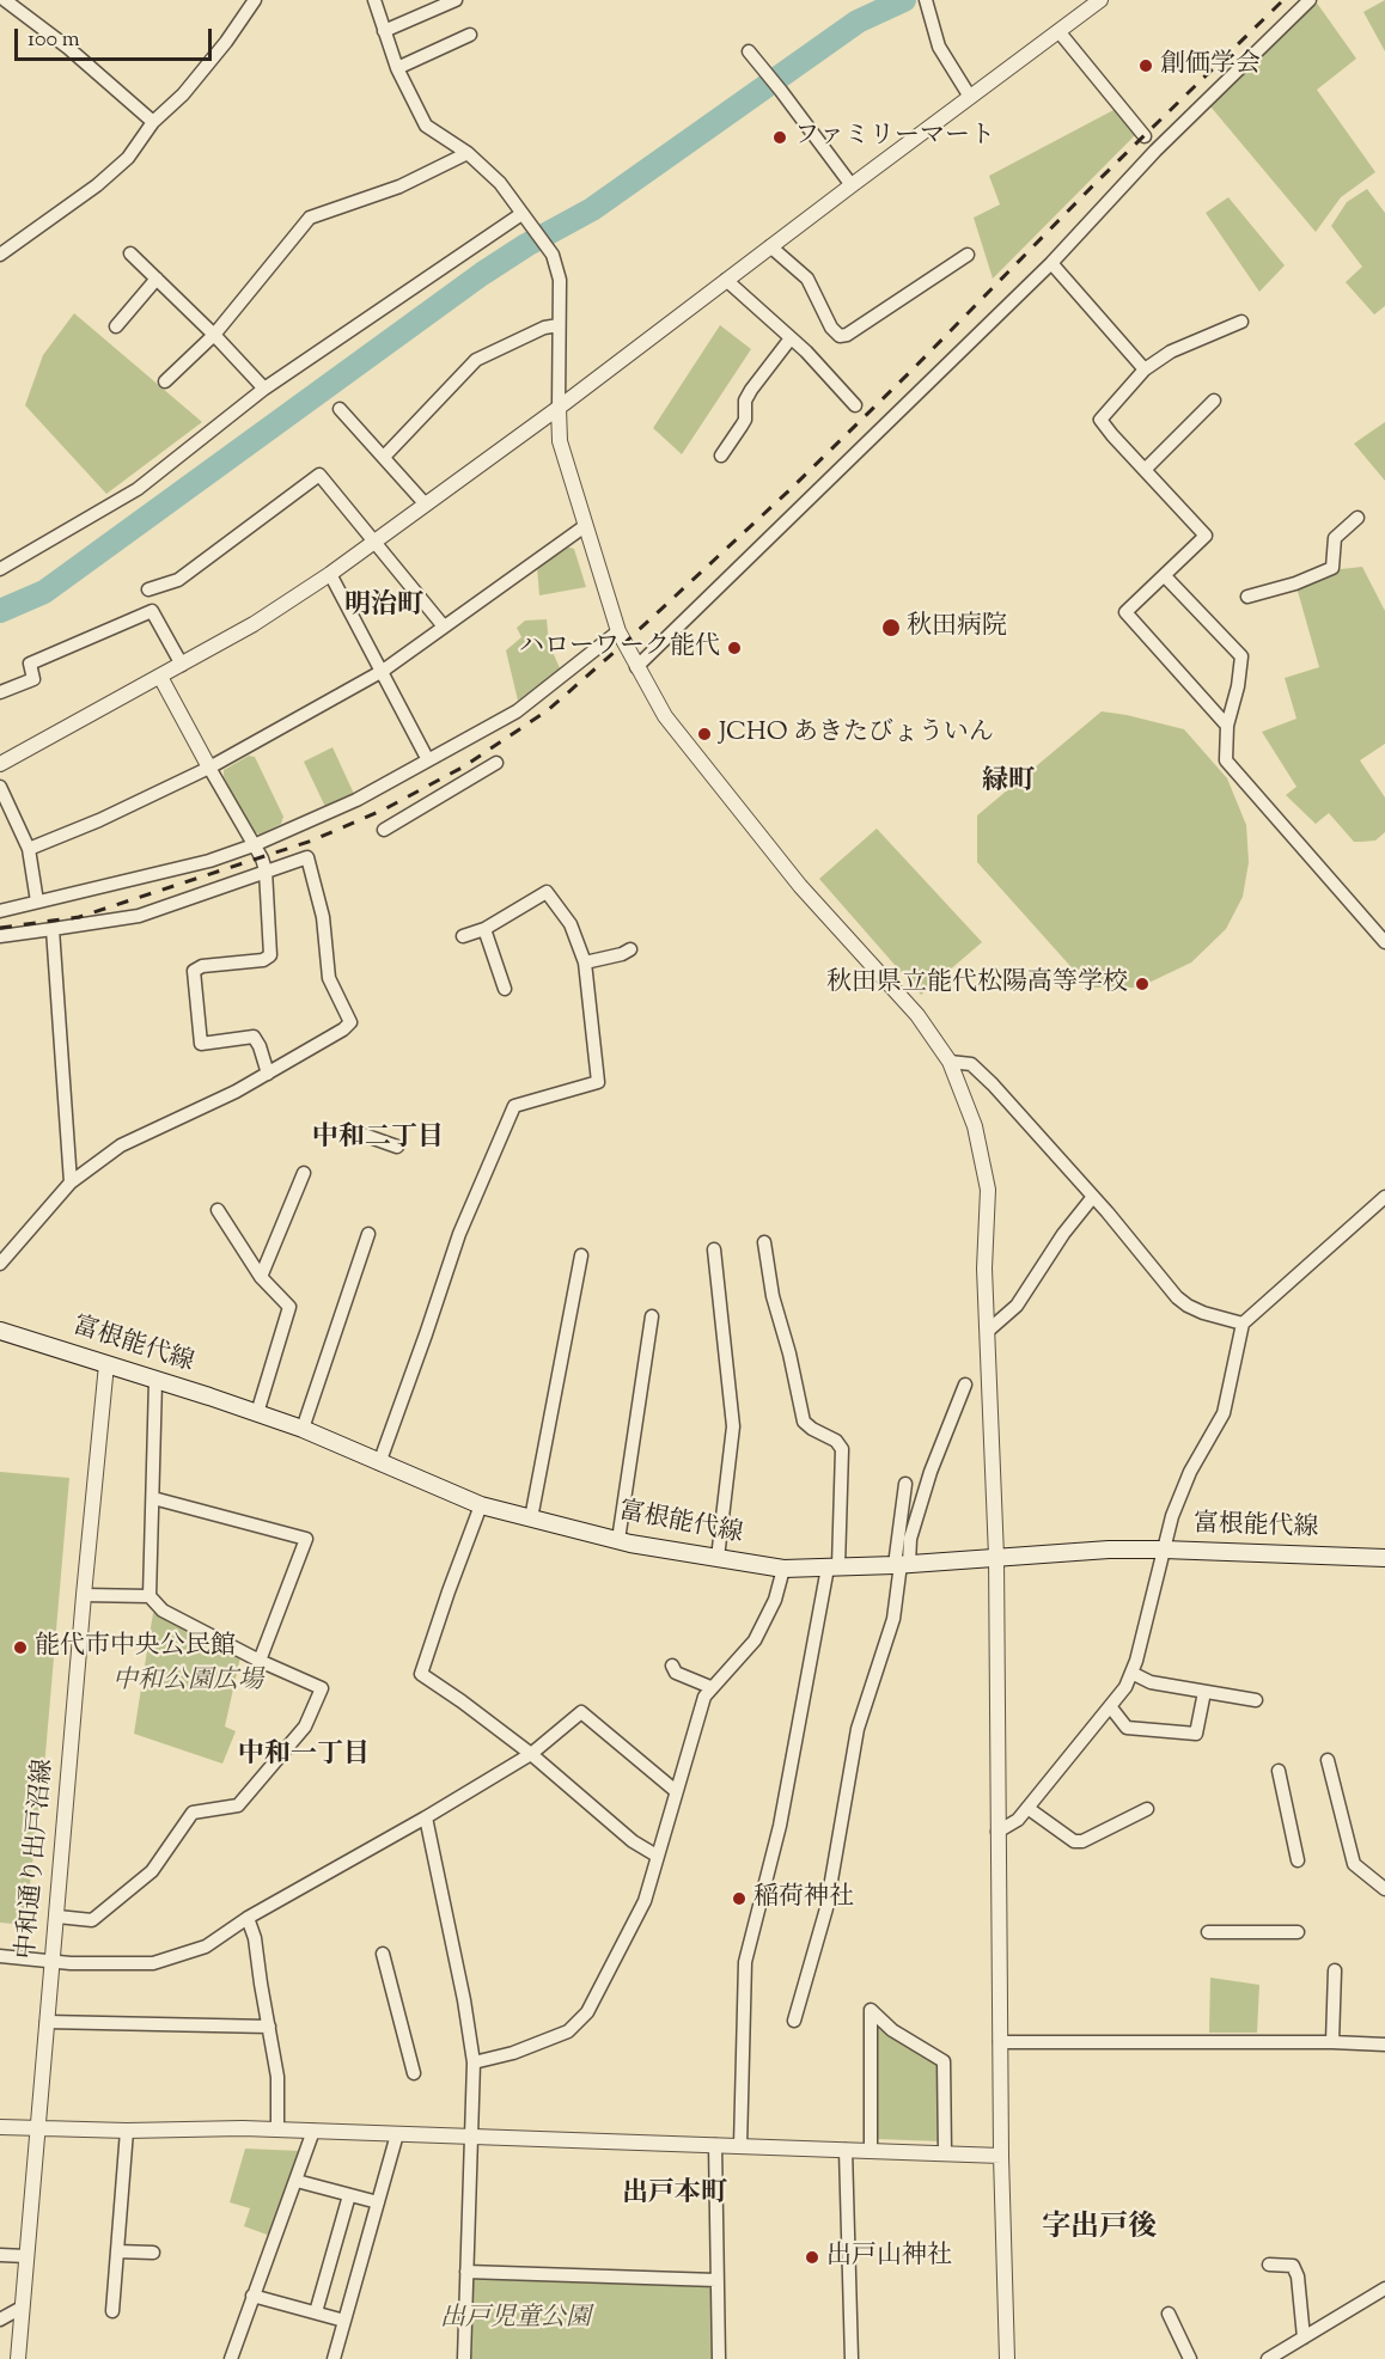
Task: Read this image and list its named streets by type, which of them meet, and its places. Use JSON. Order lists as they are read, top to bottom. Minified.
{"streets":{"main road":["富根能代線"],"street":["中和通り出戸沼線"]},"crossings":[["富根能代線","中和通り出戸沼線"]],"districts":["明治町","緑町","中和二丁目","中和一丁目","出戸本町","字出戸後"],"parks":["中和公園広場","出戸児童公園"],"places":["創価学会","ファミリーマート","秋田病院","ハローワーク能代","JCHO あきたびょういん","秋田県立能代松陽高等学校","能代市中央公民館","稲荷神社","出戸山神社"],"scale_bar":"100 m"}
